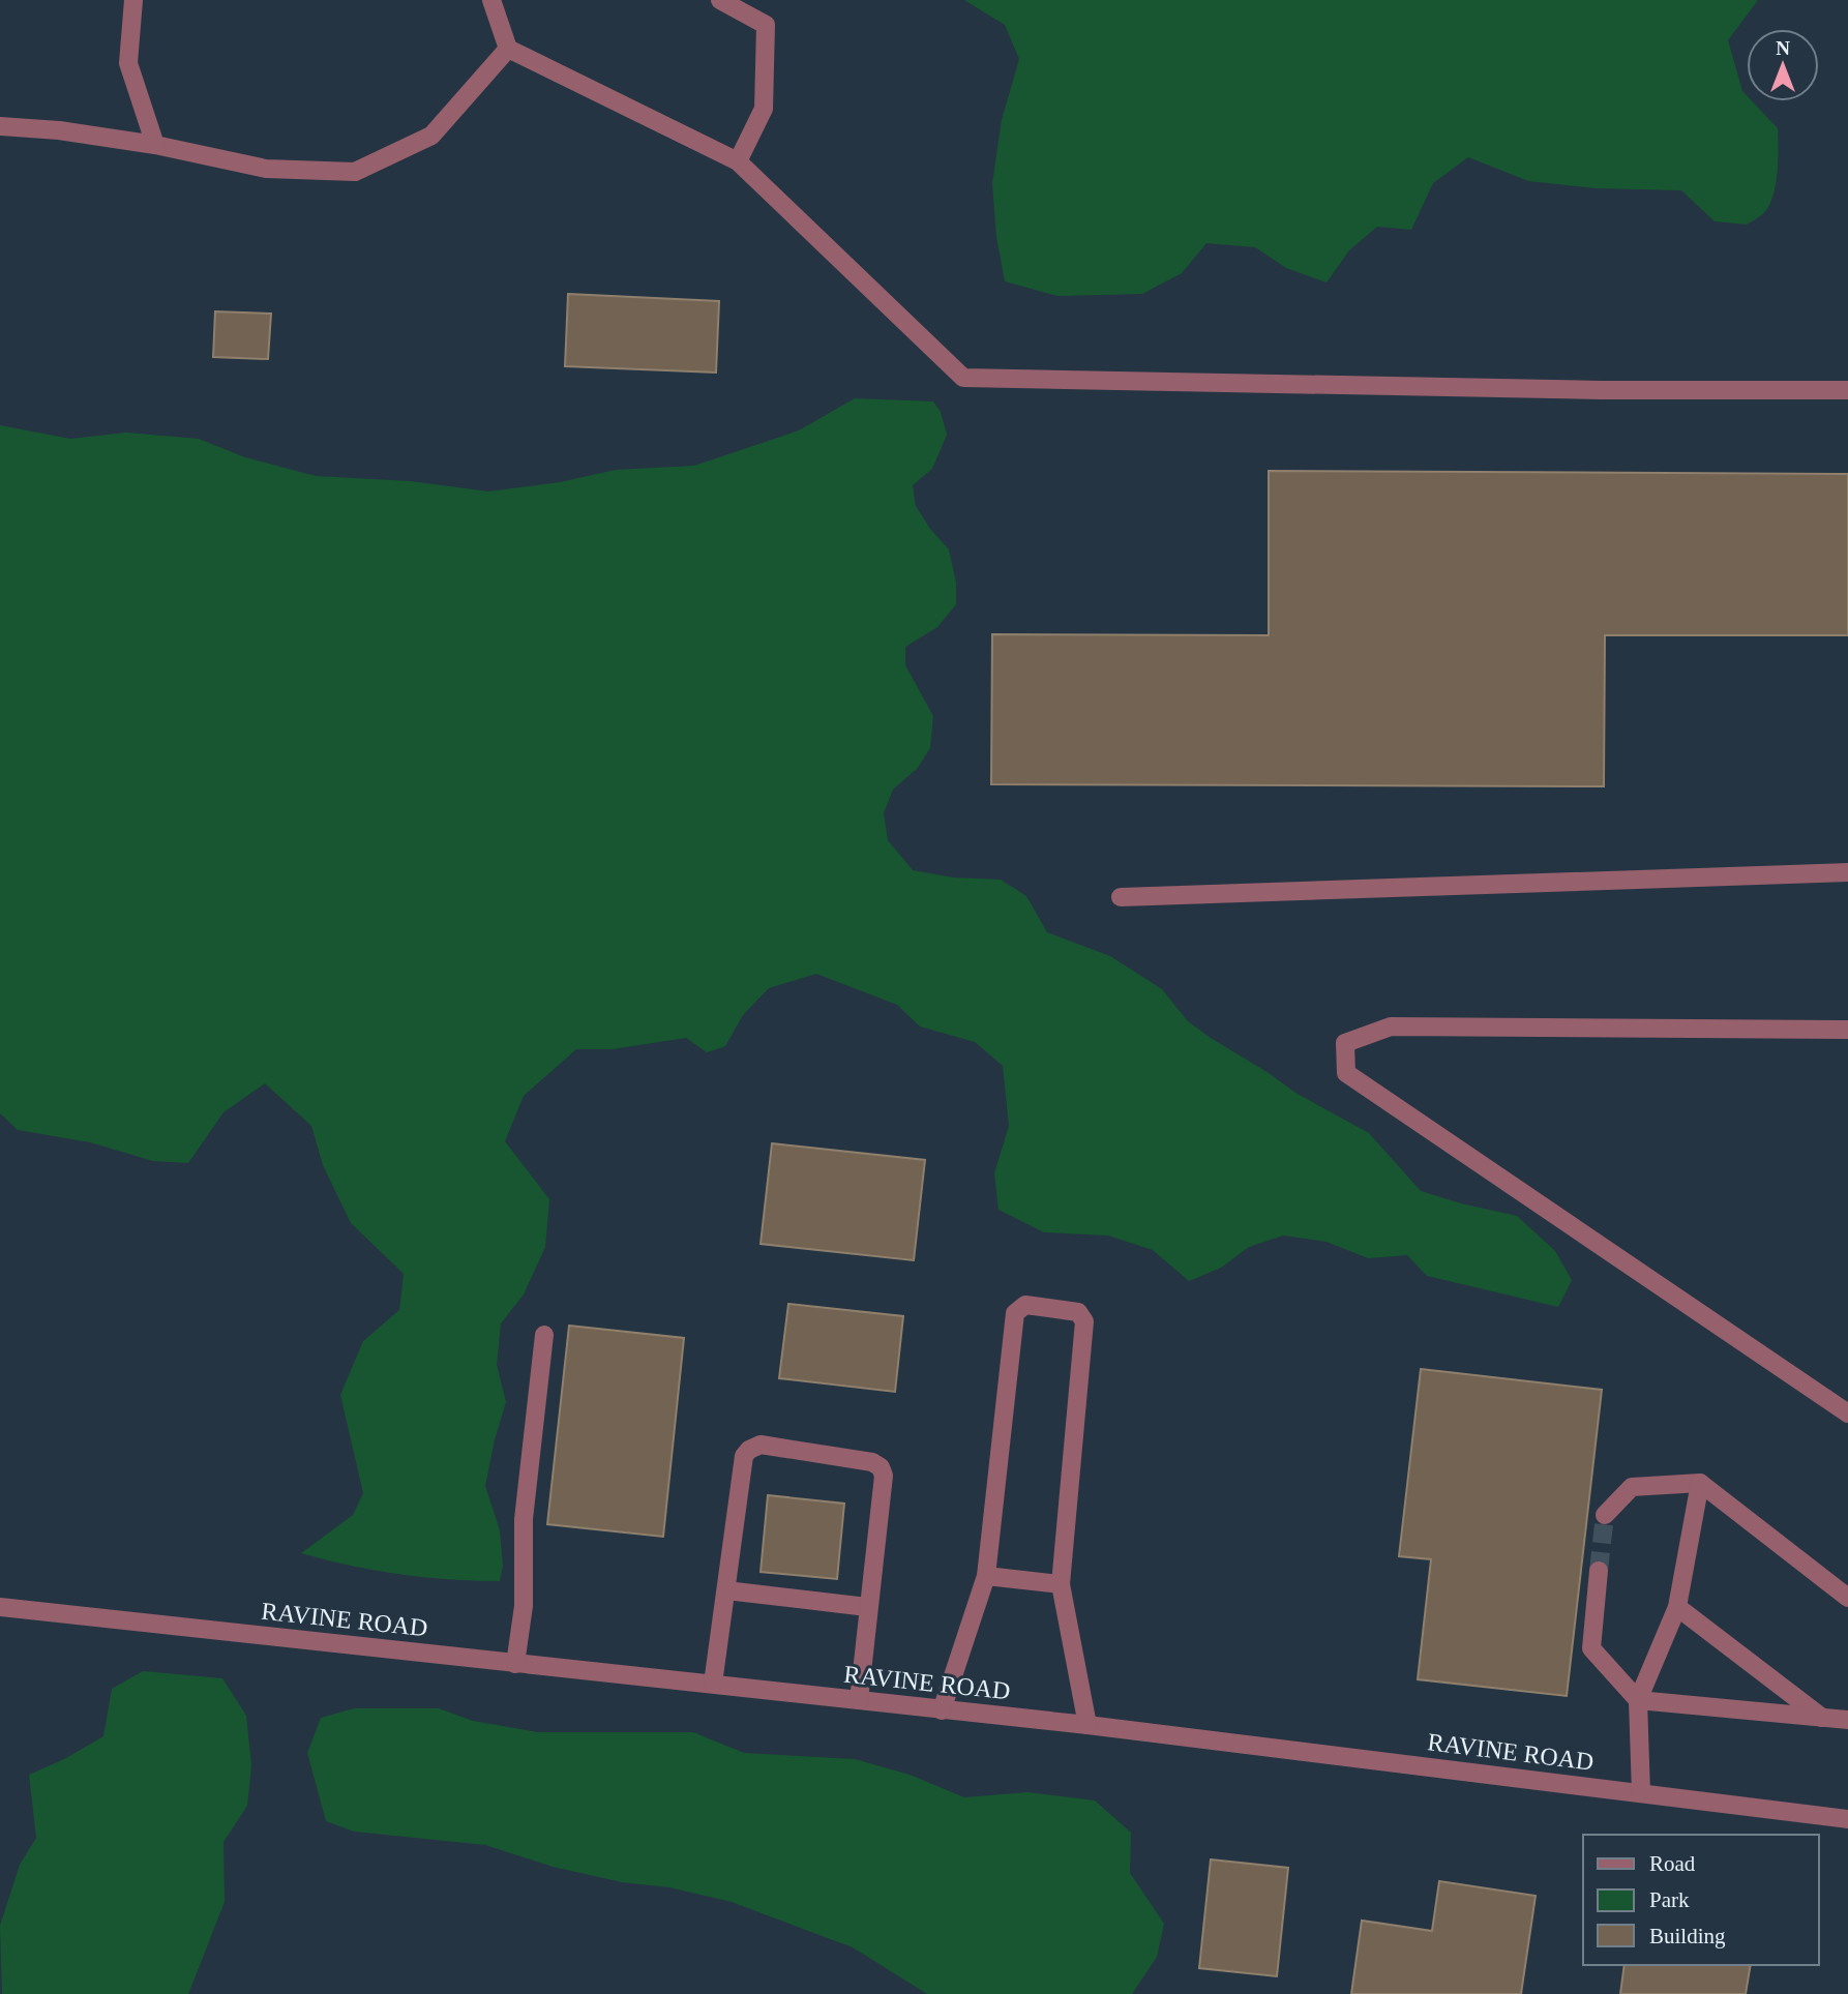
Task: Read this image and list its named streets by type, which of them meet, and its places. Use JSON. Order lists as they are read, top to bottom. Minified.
{"streets":{"street":["RAVINE ROAD"]},"legend":["Road","Park","Building"],"north":"top"}
